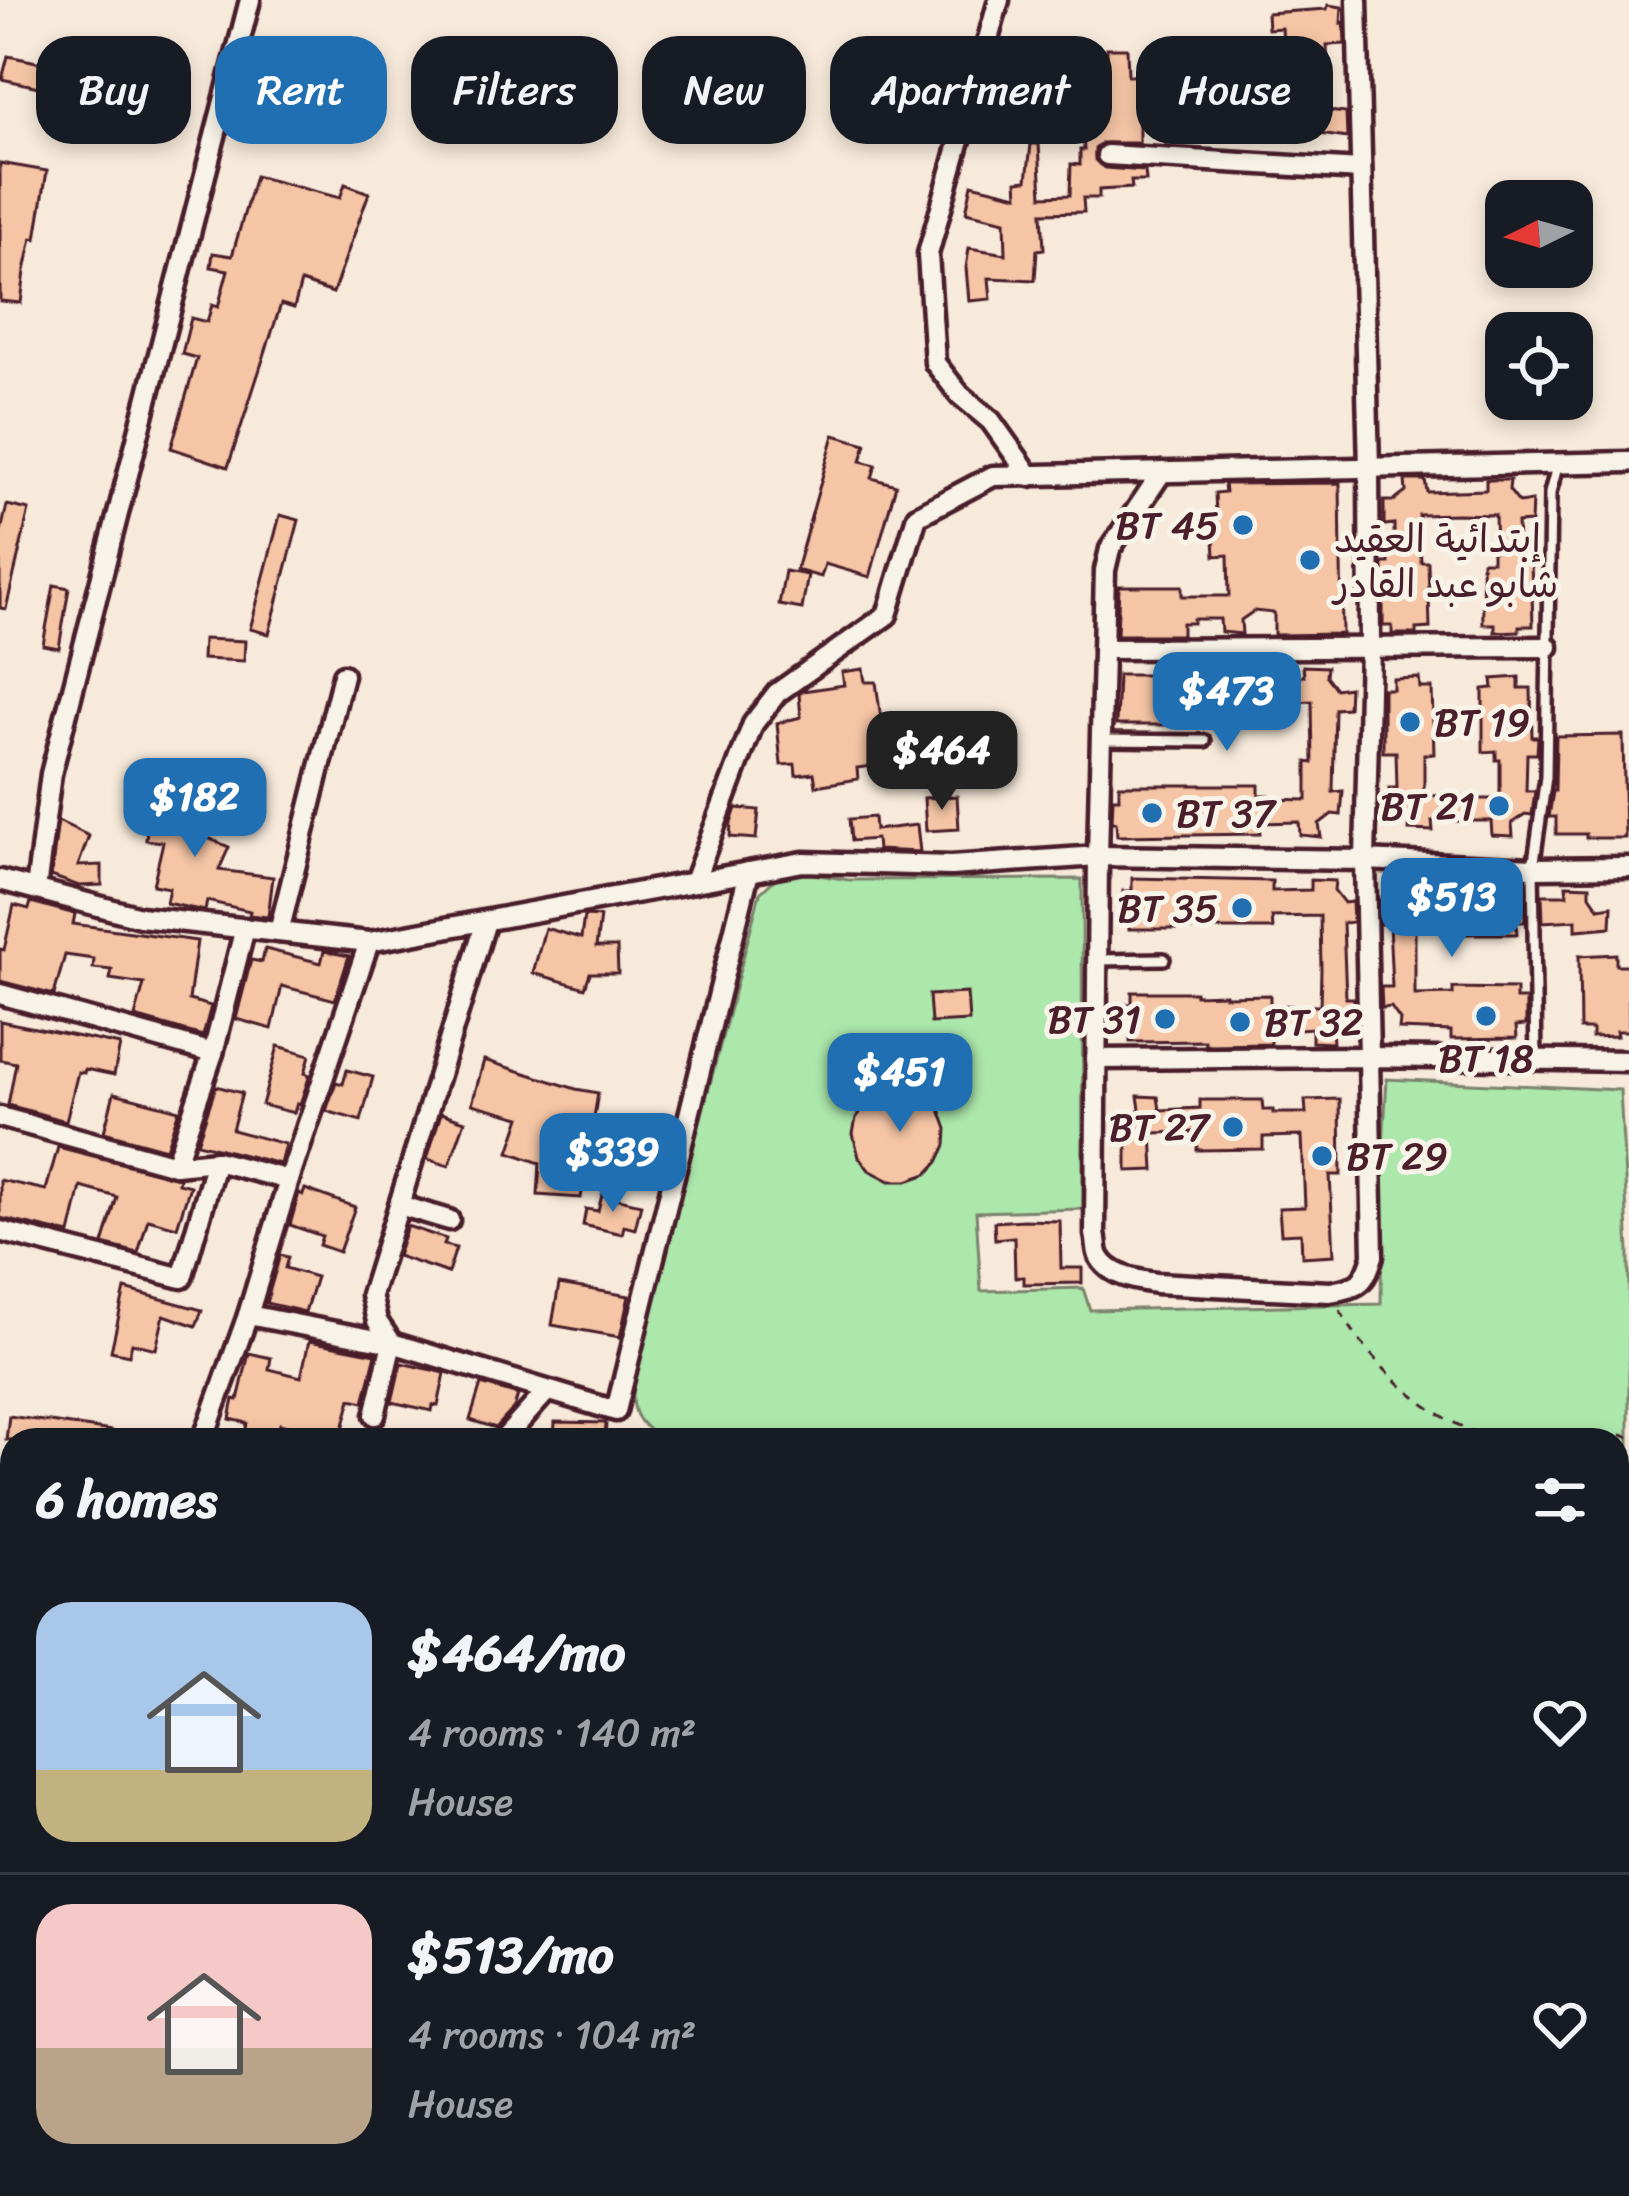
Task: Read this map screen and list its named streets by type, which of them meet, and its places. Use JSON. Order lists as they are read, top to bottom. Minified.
{"places":["BT 45","إبتدائية العقيد شابو عبد القادر","BT 19","BT 21","BT 37","BT 35","BT 18","BT 31","BT 32","BT 27","BT 29"],"north":"left","page":{"chip":["Buy","Rent","Filters","New","Apartment","House"],"price":["$473","$464","$182","$513","$451","$339"],"heading":"6 homes","list":[{"name":"$464/mo","note":"4 rooms · 140 m² · House"},{"name":"$513/mo","note":"4 rooms · 104 m² · House"}]}}
